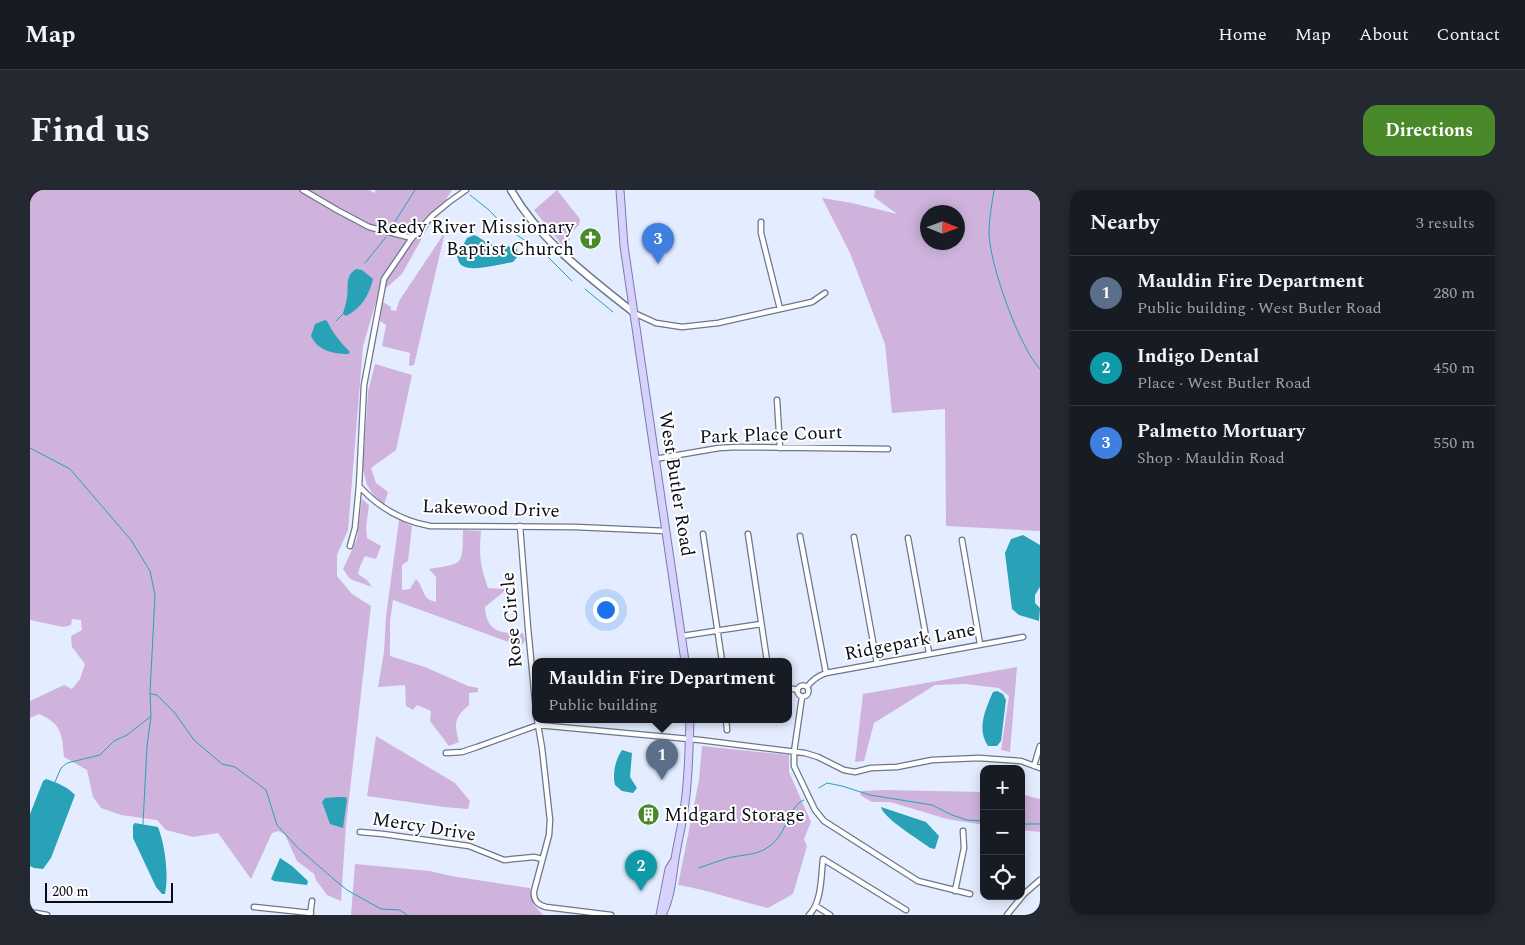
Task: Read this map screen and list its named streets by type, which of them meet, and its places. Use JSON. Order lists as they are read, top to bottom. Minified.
{"streets":{"main road":["West Butler Road"],"street":["Park Place Court","Lakewood Drive","Rose Circle","Ridgepark Lane","Mercy Drive"]},"crossings":[["Park Place Court","West Butler Road"],["West Butler Road","Lakewood Drive"],["Lakewood Drive","Rose Circle"]],"places":{"church":["Reedy River Missionary Baptist Church"],"building":["Midgard Storage"]},"scale_bar":"200 m","north":"right","page":{"header":"Map","nav":["Home","Map","About","Contact"],"title":"Find us","buttons":"Directions","heading":["Nearby","3 results"],"pins":["3","1","2"],"list":[{"mark":"1","name":"Mauldin Fire Department","note":"Public building · West Butler Road","value":"280 m"},{"mark":"2","name":"Indigo Dental","note":"Place · West Butler Road","value":"450 m"},{"mark":"3","name":"Palmetto Mortuary","note":"Shop · Mauldin Road","value":"550 m"}],"popup":["Mauldin Fire Department","Public building"],"map_buttons":["+","−"],"scale":"200 m"}}
